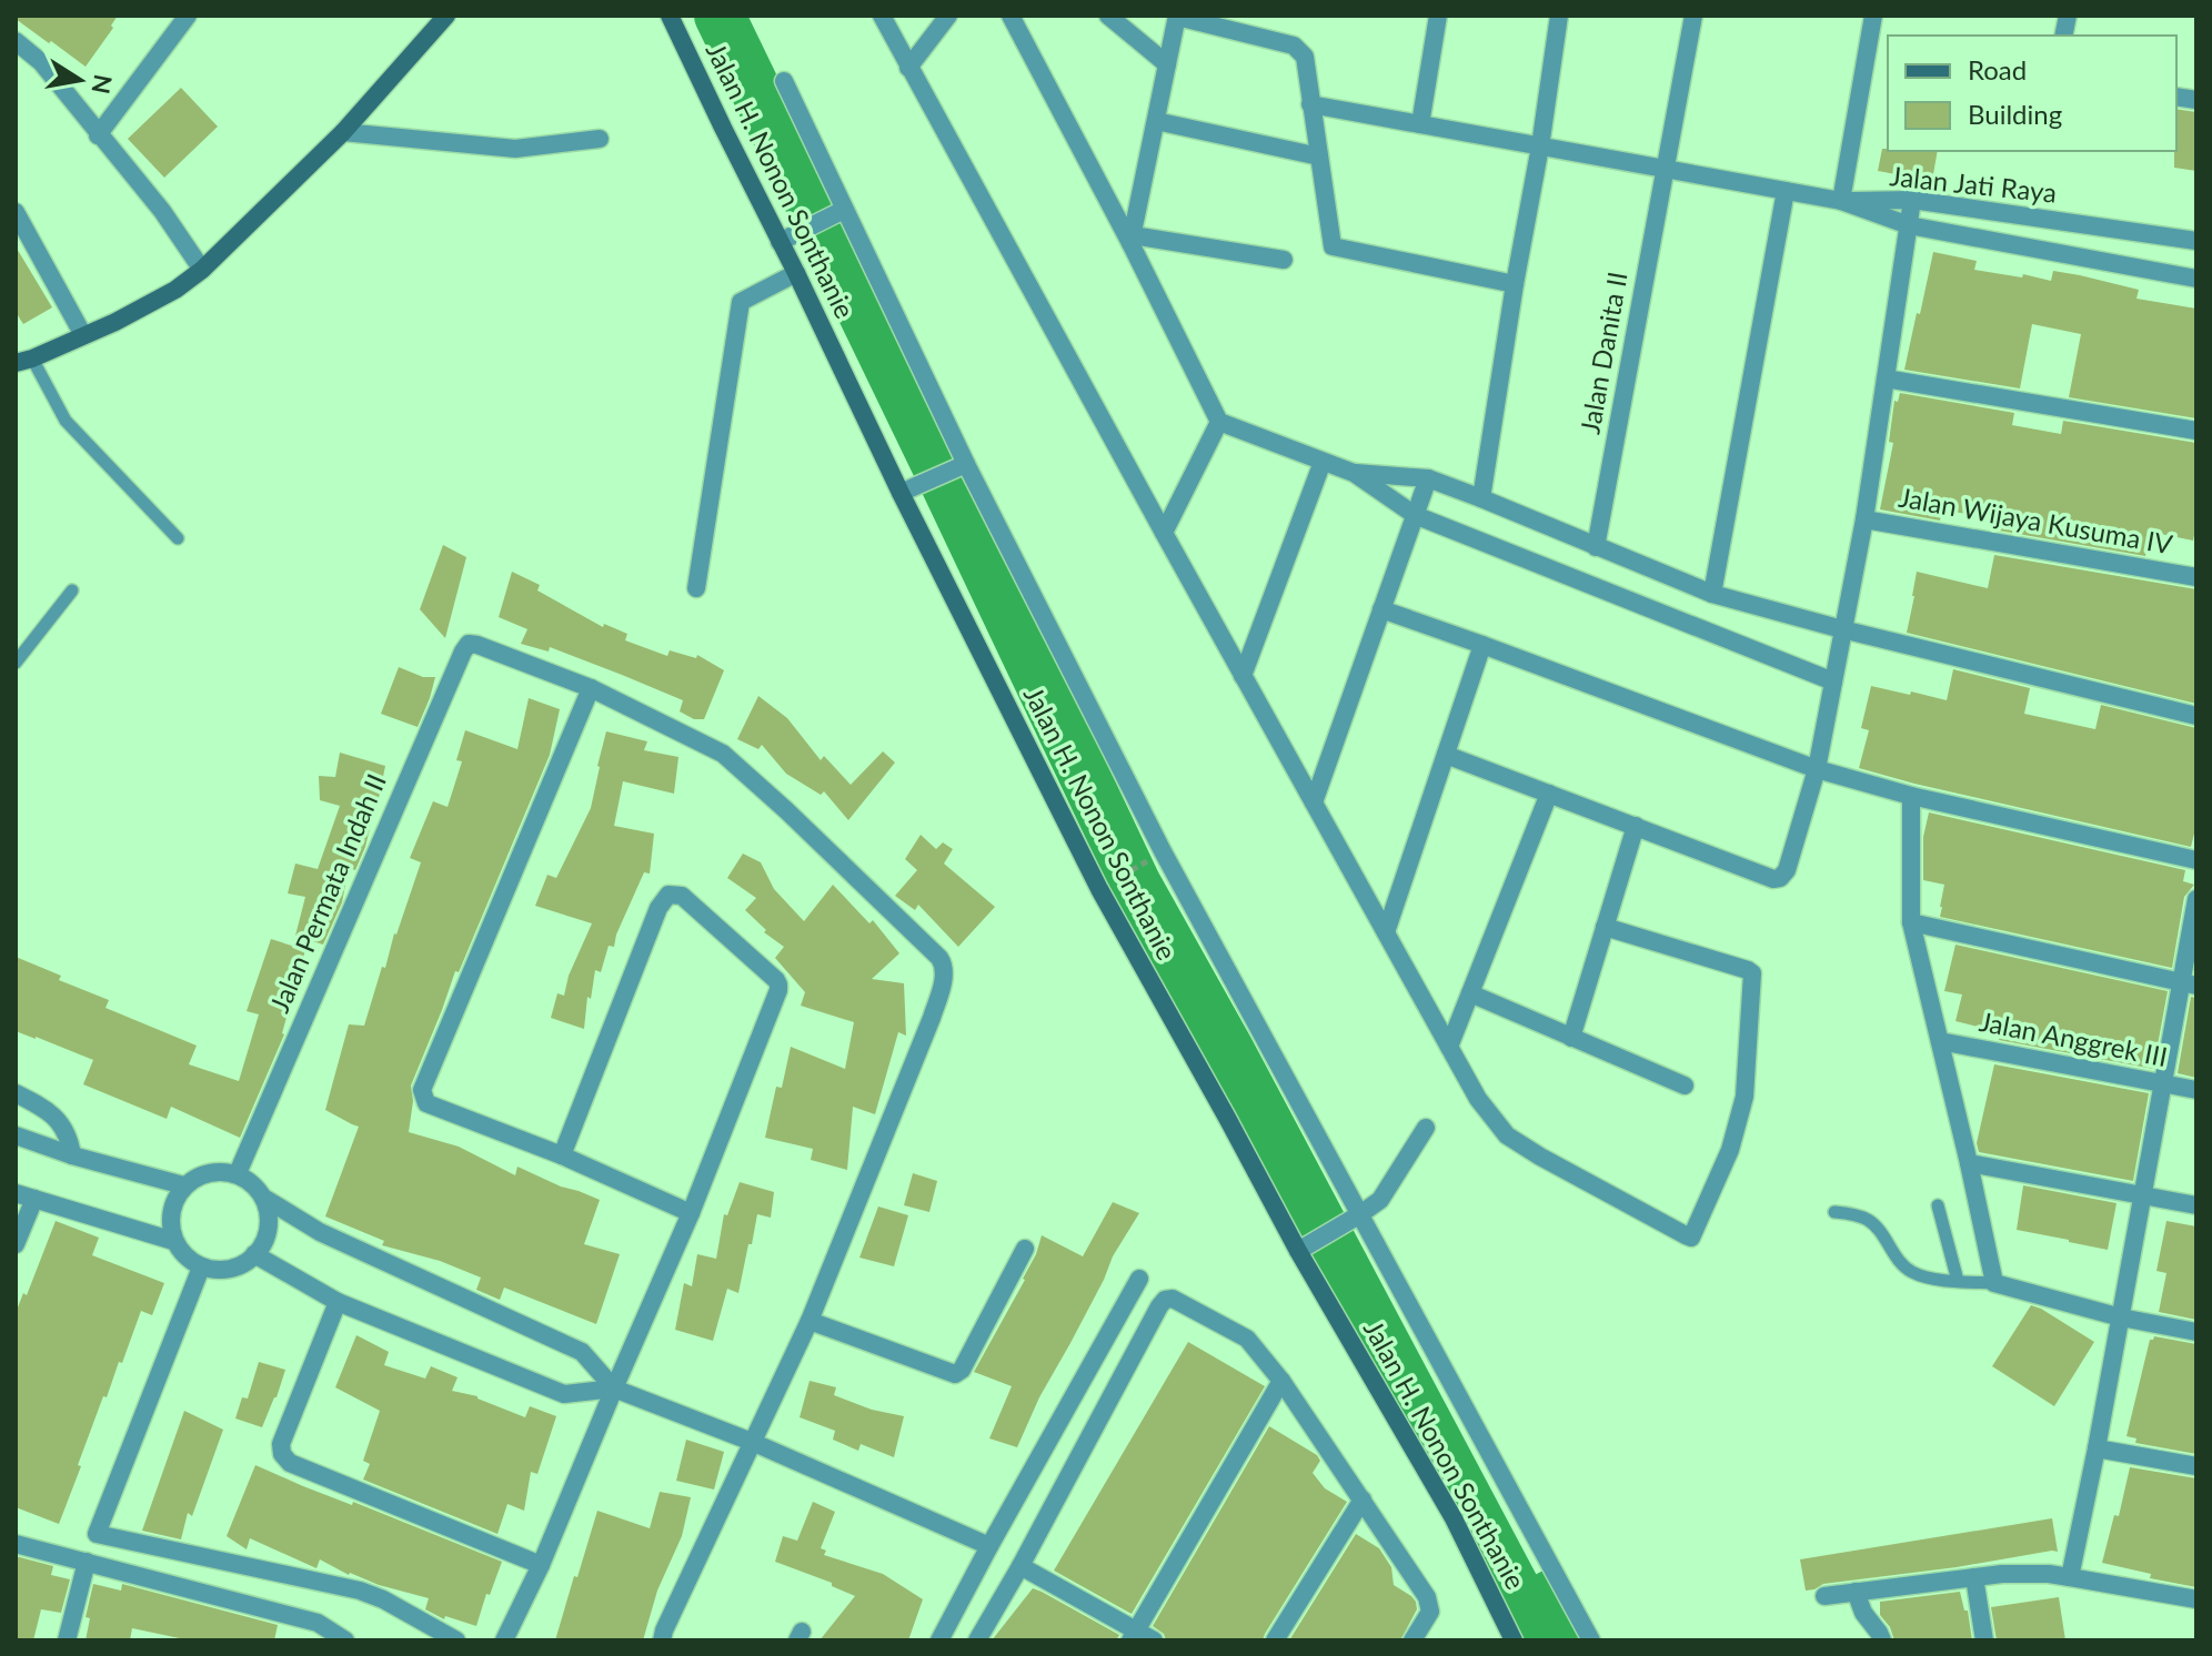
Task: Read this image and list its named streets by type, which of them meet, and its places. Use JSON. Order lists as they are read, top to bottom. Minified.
{"streets":{"street":["Jalan H. Nonon Sonthanie","Jalan Jati Raya","Jalan Danita II","Jalan Wijaya Kusuma IV","Jalan Permata Indah II","Jalan Anggrek III"]},"legend":["Road","Building"],"north":"right"}
